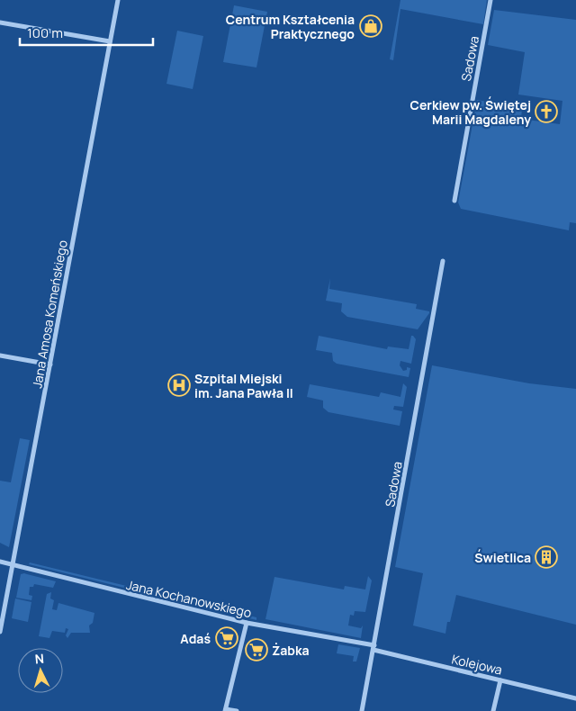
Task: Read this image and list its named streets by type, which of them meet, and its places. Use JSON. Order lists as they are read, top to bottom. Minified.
{"streets":{"street":["Sadowa","Jana Amosa Komeńskiego","Jana Kochanowskiego","Kolejowa"]},"crossings":[["Sadowa","Jana Kochanowskiego"],["Sadowa","Kolejowa"],["Jana Amosa Komeńskiego","Jana Kochanowskiego"],["Jana Kochanowskiego","Kolejowa"]],"places":{"shop":["Centrum Kształcenia Praktycznego"],"church":["Cerkiew pw. Świętej Marii Magdaleny"],"hospital":["Szpital Miejski im. Jana Pawła II"],"building":["Świetlica"],"supermarket":["Adaś","Żabka"]},"scale_bar":"100 m","north":"top"}
